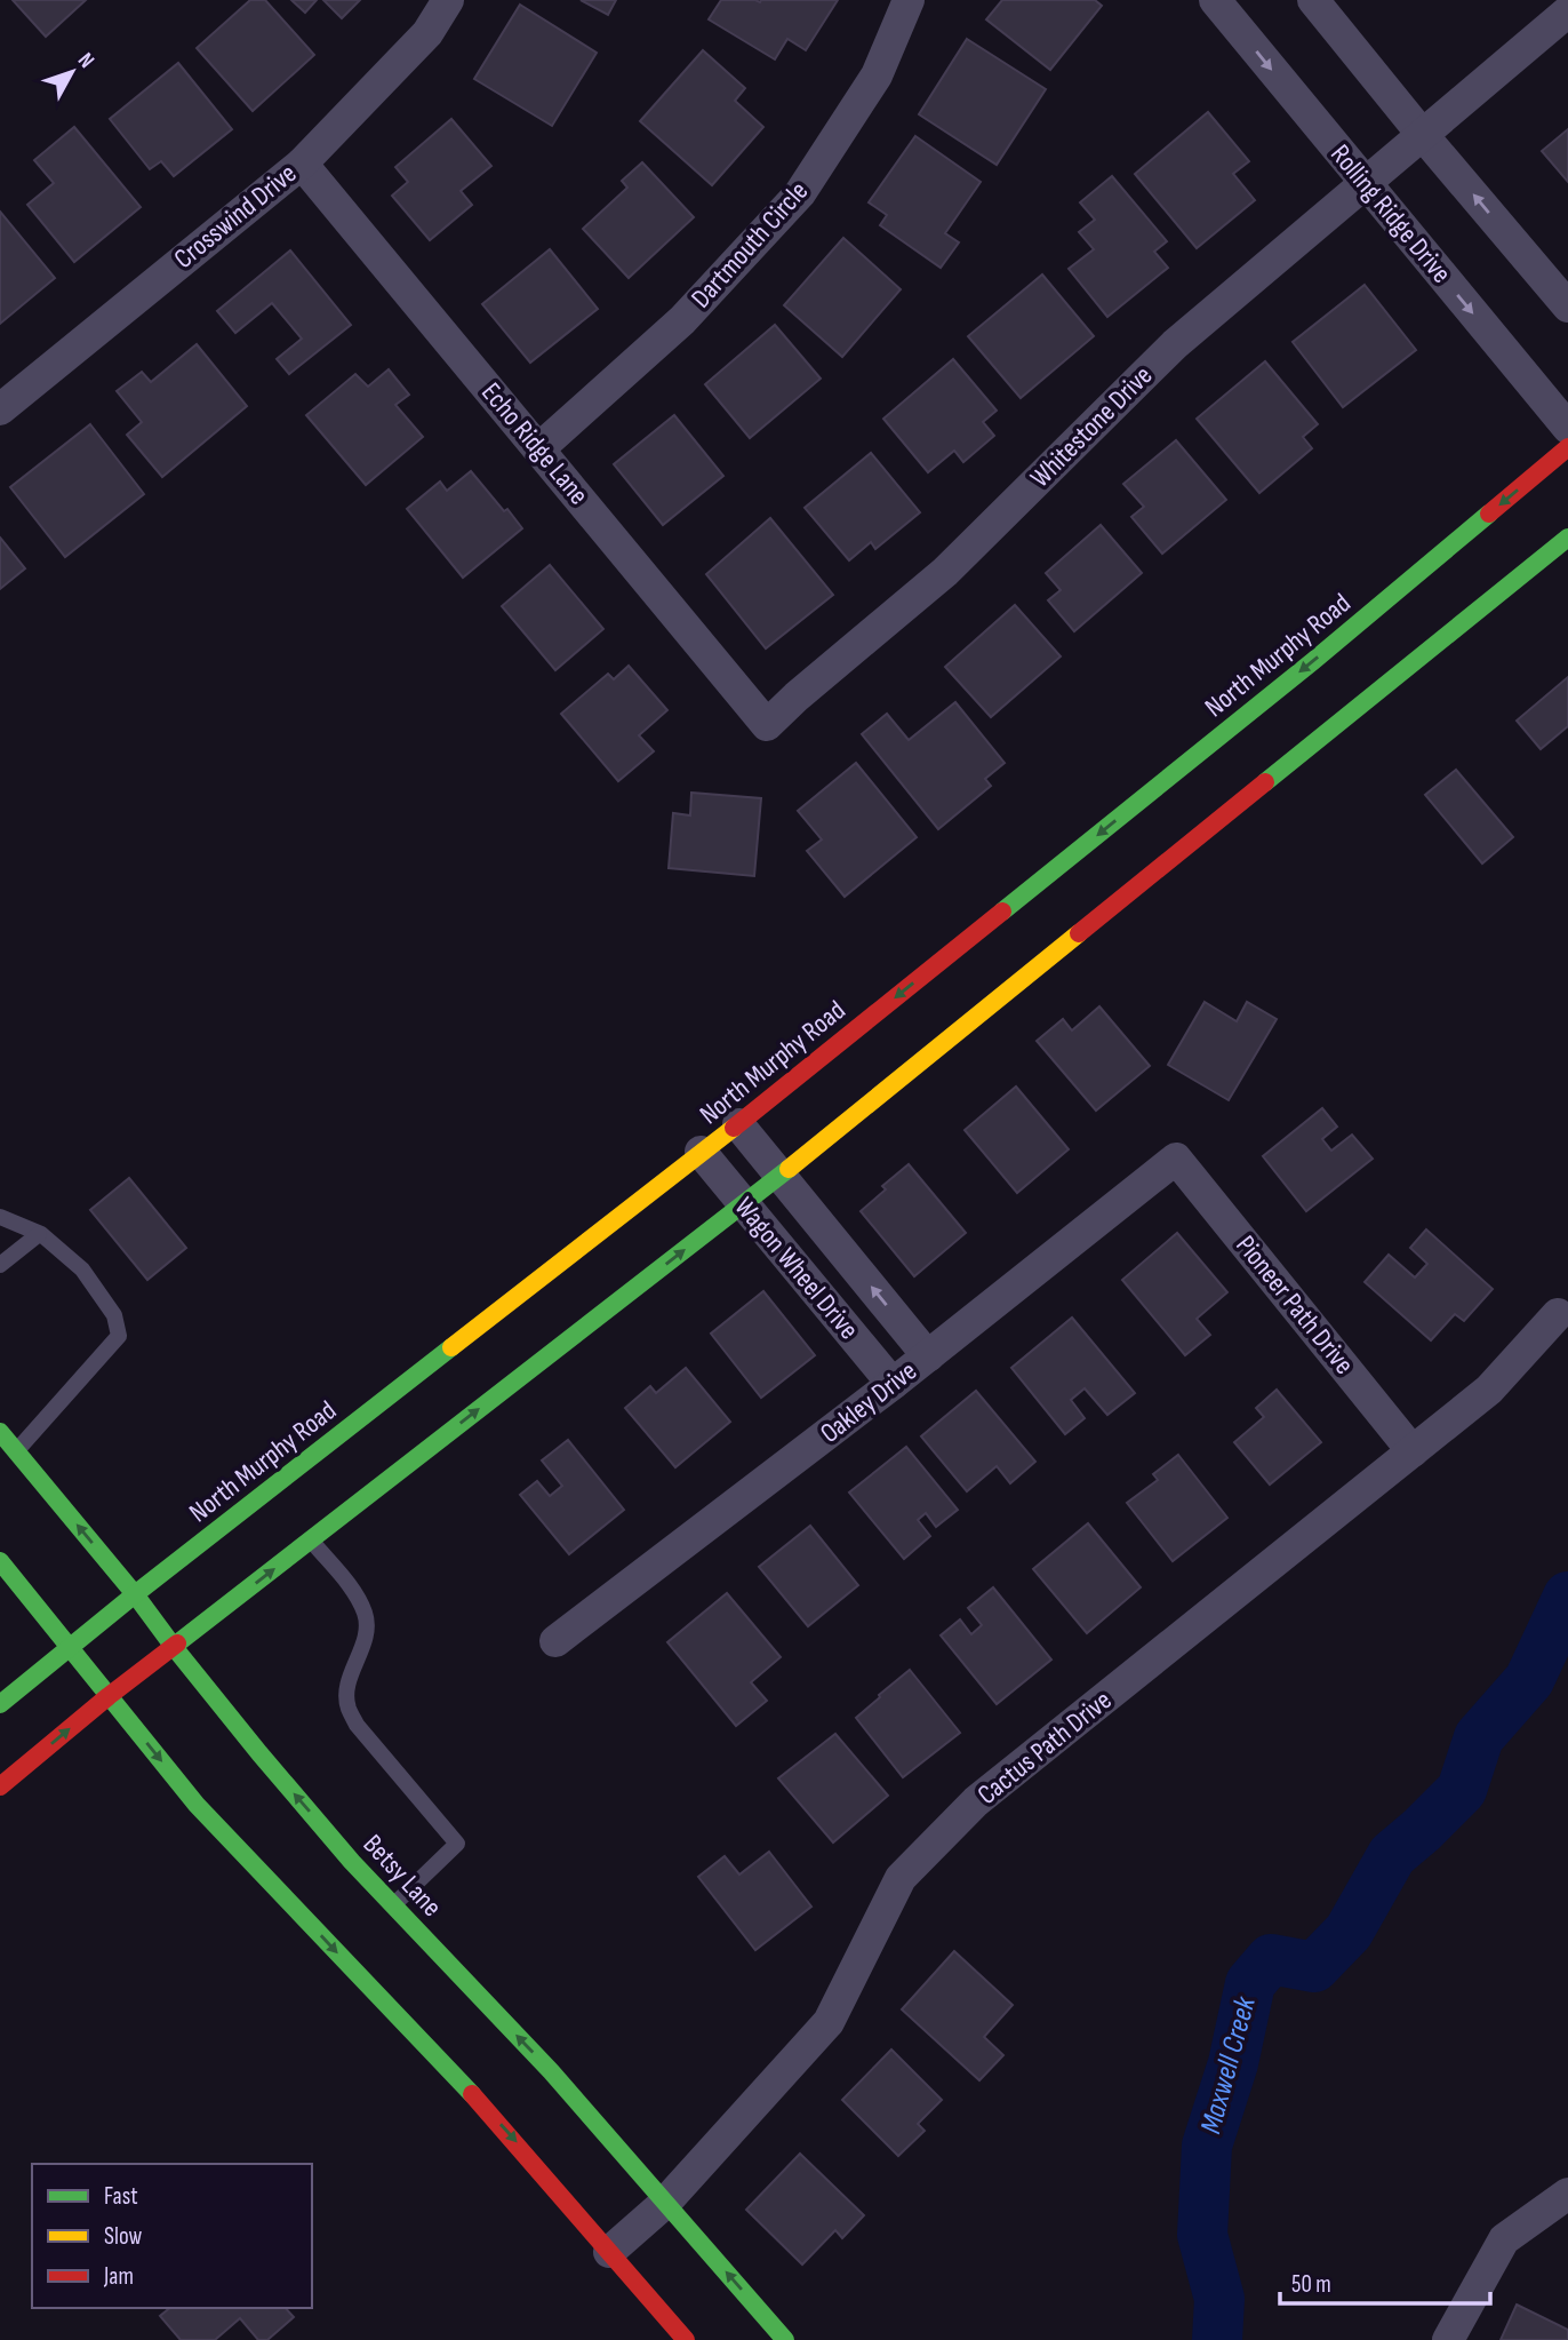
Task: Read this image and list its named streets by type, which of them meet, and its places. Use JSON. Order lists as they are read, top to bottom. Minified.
{"streets":{"main road":["North Murphy Road","Betsy Lane"],"street":["Rolling Ridge Drive","Crosswind Drive","Dartmouth Circle","Whitestone Drive","Echo Ridge Lane","Wagon Wheel Drive","Pioneer Path Drive","Oakley Drive","Cactus Path Drive"]},"crossings":[["Rolling Ridge Drive","Whitestone Drive"],["Crosswind Drive","Echo Ridge Lane"],["Dartmouth Circle","Echo Ridge Lane"],["Whitestone Drive","Echo Ridge Lane"],["North Murphy Road","Wagon Wheel Drive"],["North Murphy Road","Betsy Lane"],["Wagon Wheel Drive","Oakley Drive"],["Pioneer Path Drive","Oakley Drive"],["Pioneer Path Drive","Cactus Path Drive"],["Cactus Path Drive","Betsy Lane"]],"water":["Maxwell Creek"],"legend":["Fast","Slow","Jam"],"scale_bar":"50 m","north":"top right"}
